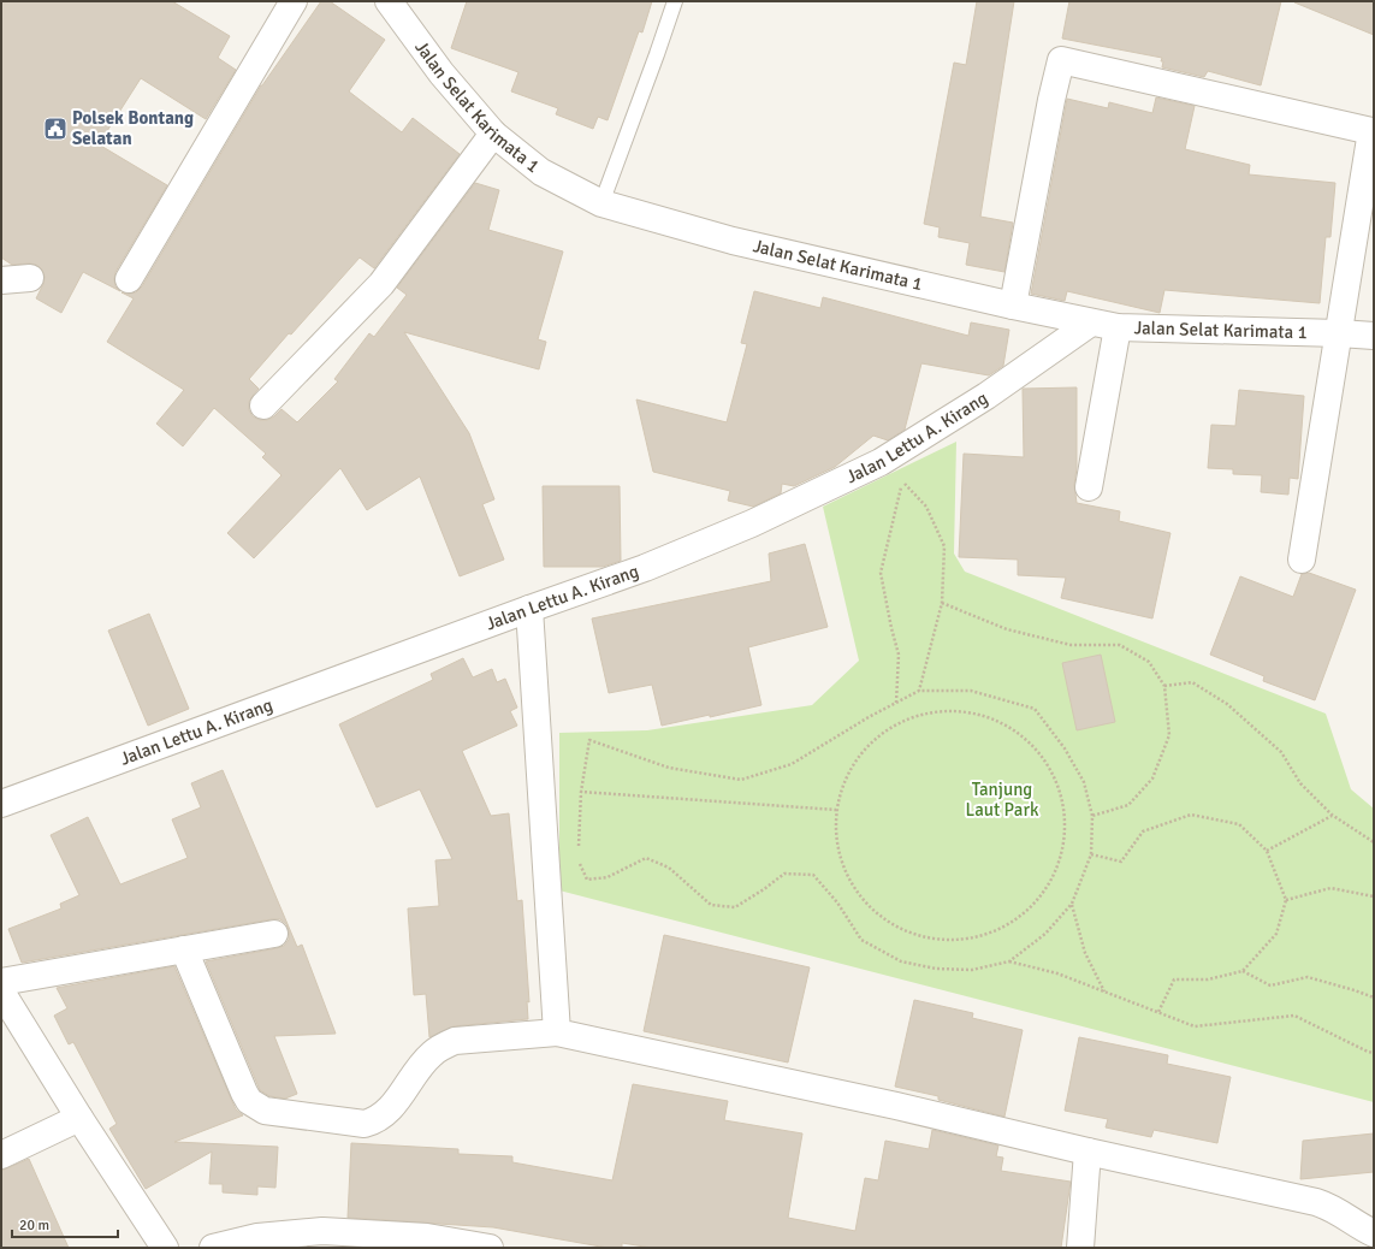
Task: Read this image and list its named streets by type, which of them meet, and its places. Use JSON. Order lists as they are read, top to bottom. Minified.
{"streets":{"street":["Jalan Selat Karimata 1","Jalan Lettu A. Kirang"]},"crossings":[["Jalan Selat Karimata 1","Jalan Lettu A. Kirang"]],"parks":["Tanjung Laut Park"],"places":{"public building":["Polsek Bontang Selatan"]},"scale_bar":"20 m"}
